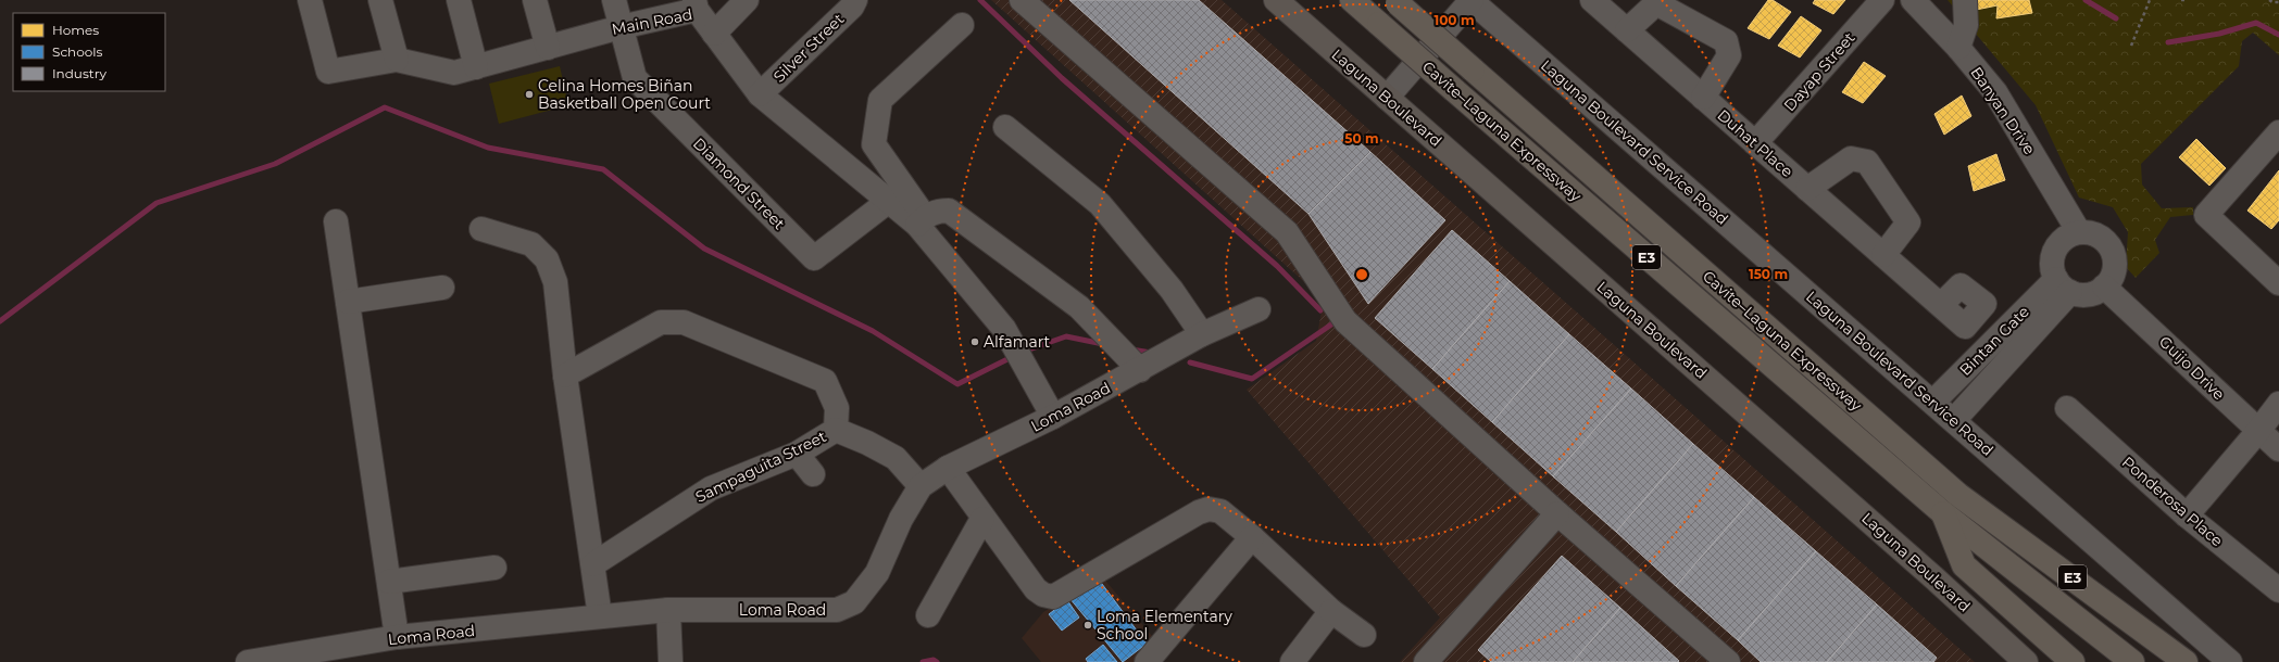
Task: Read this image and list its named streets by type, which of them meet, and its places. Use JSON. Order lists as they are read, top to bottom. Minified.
{"streets":{"highway":["Cavite–Laguna Expressway","E3"],"main road":["Laguna Boulevard"],"street":["Main Road","Silver Street","Dayap Street","Banyan Drive","Laguna Boulevard Service Road","Duhat Place","Diamond Street","Bintan Gate","Guijo Drive","Loma Road","Sampaguita Street","Ponderosa Place"]},"crossings":[["Main Road","Silver Street"],["Main Road","Diamond Street"],["Dayap Street","Duhat Place"],["Banyan Drive","Bintan Gate"],["Banyan Drive","Guijo Drive"],["Laguna Boulevard Service Road","Bintan Gate"],["Bintan Gate","Guijo Drive"]],"places":["Celina Homes Biñan Basketball Open Court","Alfamart","Loma Elementary School"],"legend":["Homes","Schools","Industry"],"rings":["100 m","50 m","150 m"]}
